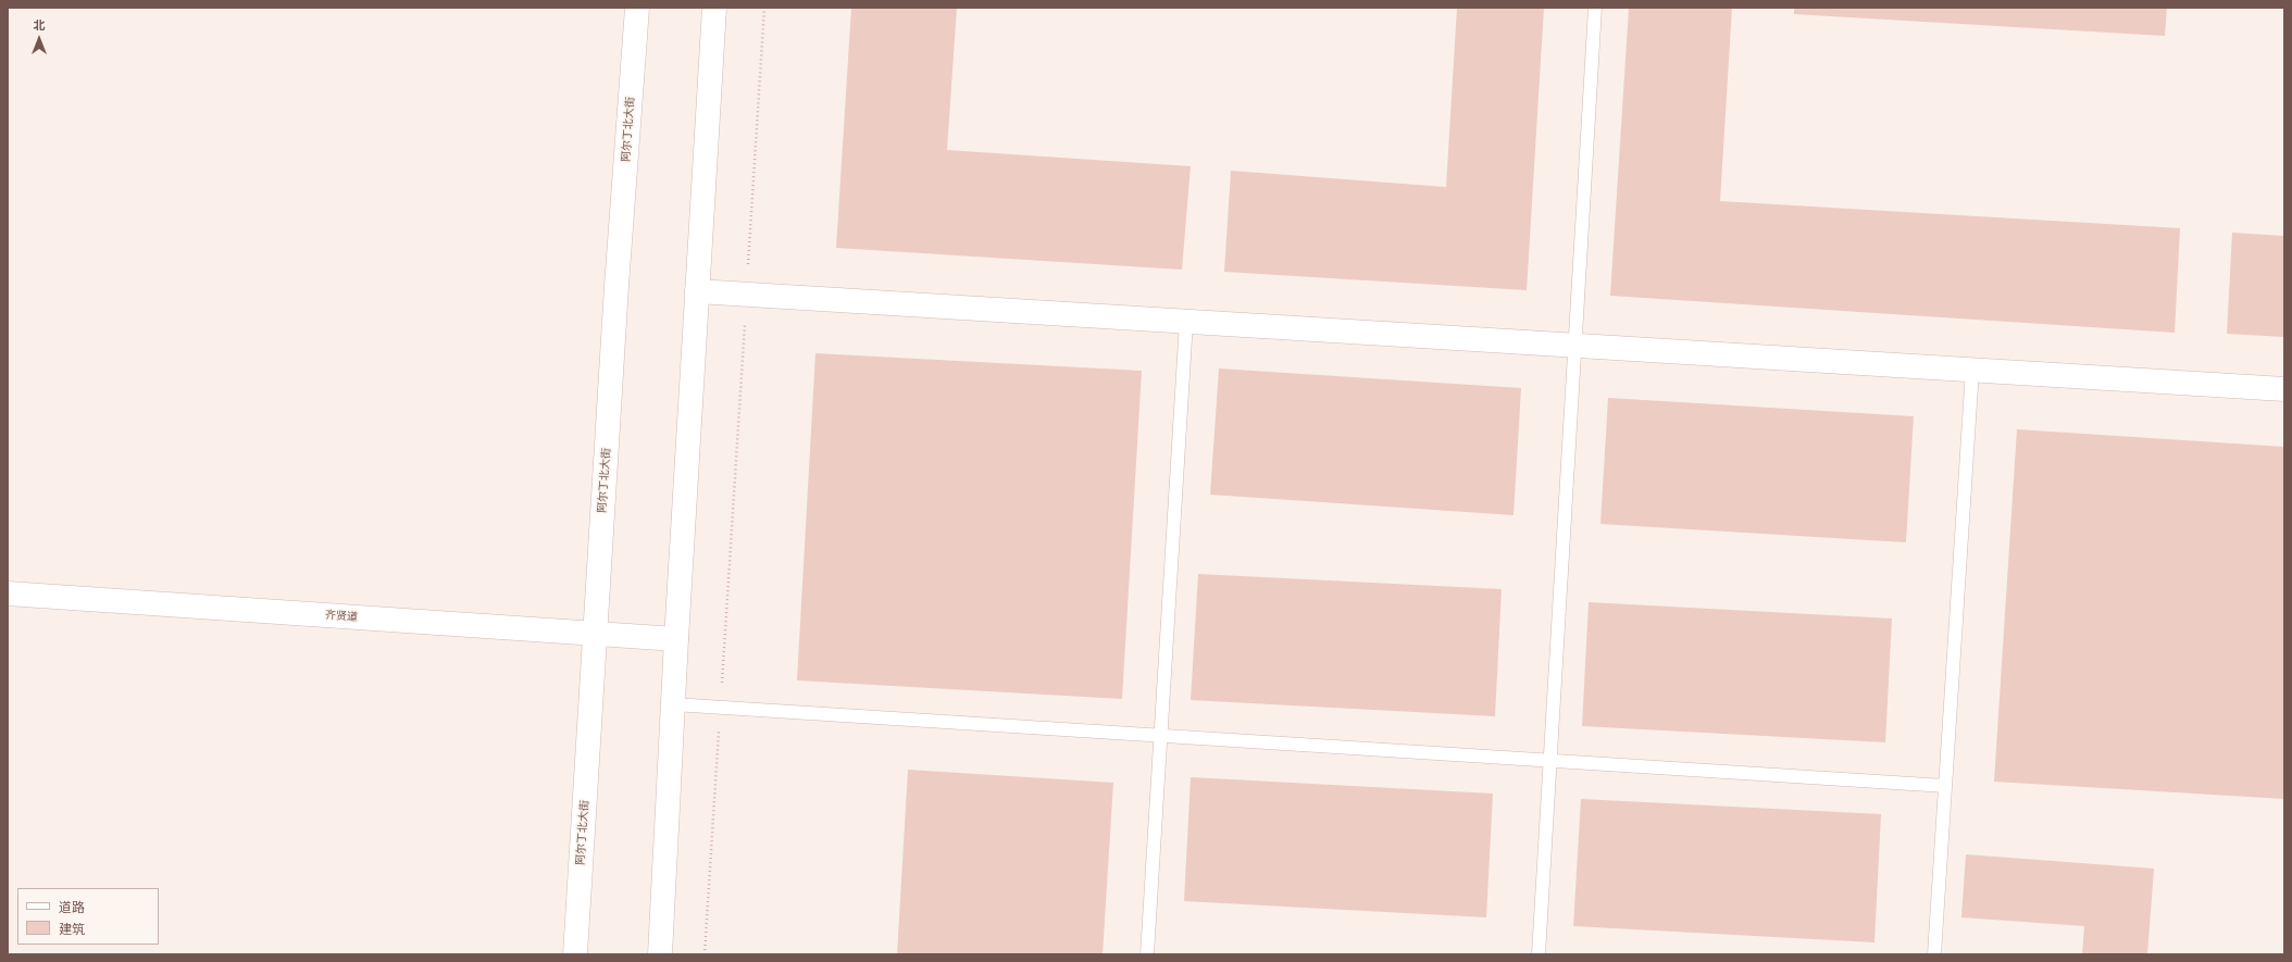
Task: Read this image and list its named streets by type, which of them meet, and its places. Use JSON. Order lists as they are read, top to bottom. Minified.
{"streets":{"street":["阿尔丁北大街","齐贤道"]},"crossings":[["阿尔丁北大街","齐贤道"]],"legend":["道路","建筑"],"north":"top"}
